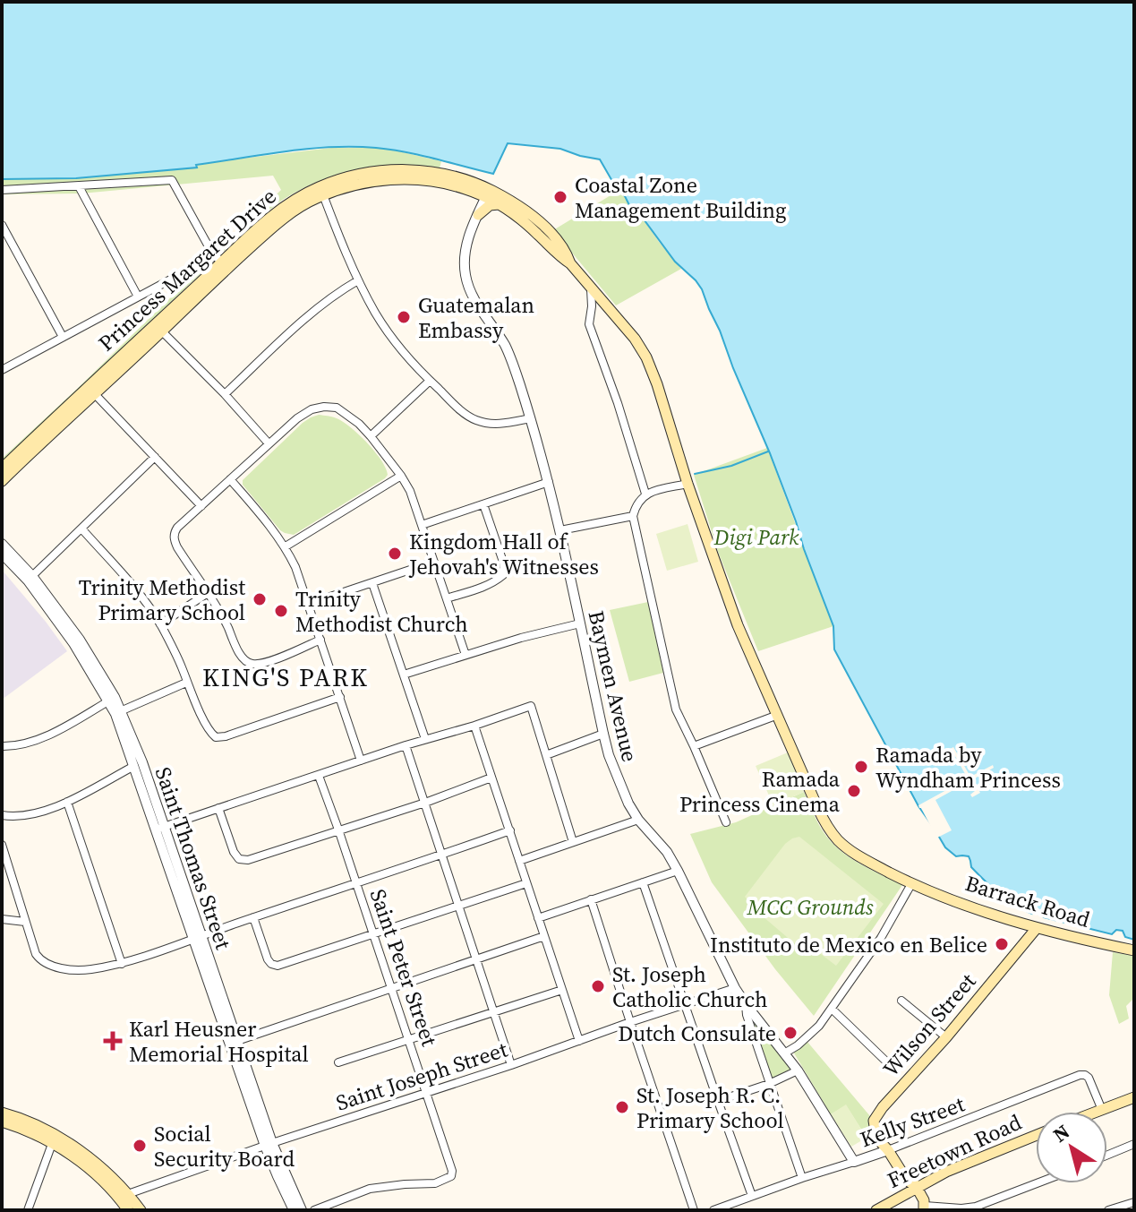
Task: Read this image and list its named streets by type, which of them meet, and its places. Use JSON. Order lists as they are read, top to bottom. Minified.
{"streets":{"main road":["Princess Margaret Drive","Barrack Road","Wilson Street","Freetown Road"],"street":["Baymen Avenue","Saint Thomas Street","Saint Peter Street","Saint Joseph Street","Kelly Street"]},"crossings":[["Princess Margaret Drive","Baymen Avenue"],["Princess Margaret Drive","Barrack Road"],["Baymen Avenue","Saint Joseph Street"],["Baymen Avenue","Kelly Street"],["Saint Thomas Street","Saint Joseph Street"],["Barrack Road","Wilson Street"],["Saint Peter Street","Saint Joseph Street"],["Wilson Street","Kelly Street"],["Wilson Street","Freetown Road"]],"districts":["KING'S PARK"],"parks":["Digi Park","MCC Grounds"],"places":{"other":["Coastal Zone Management Building","Guatemalan Embassy","Kingdom Hall of Jehovah's Witnesses","Trinity Methodist Primary School","Trinity Methodist Church","Ramada by Wyndham Princess","Ramada Princess Cinema","Instituto de Mexico en Belice","St. Joseph Catholic Church","Dutch Consulate","St. Joseph R. C. Primary School","Social Security Board"],"health":["Karl Heusner Memorial Hospital"]},"north":"top left"}
